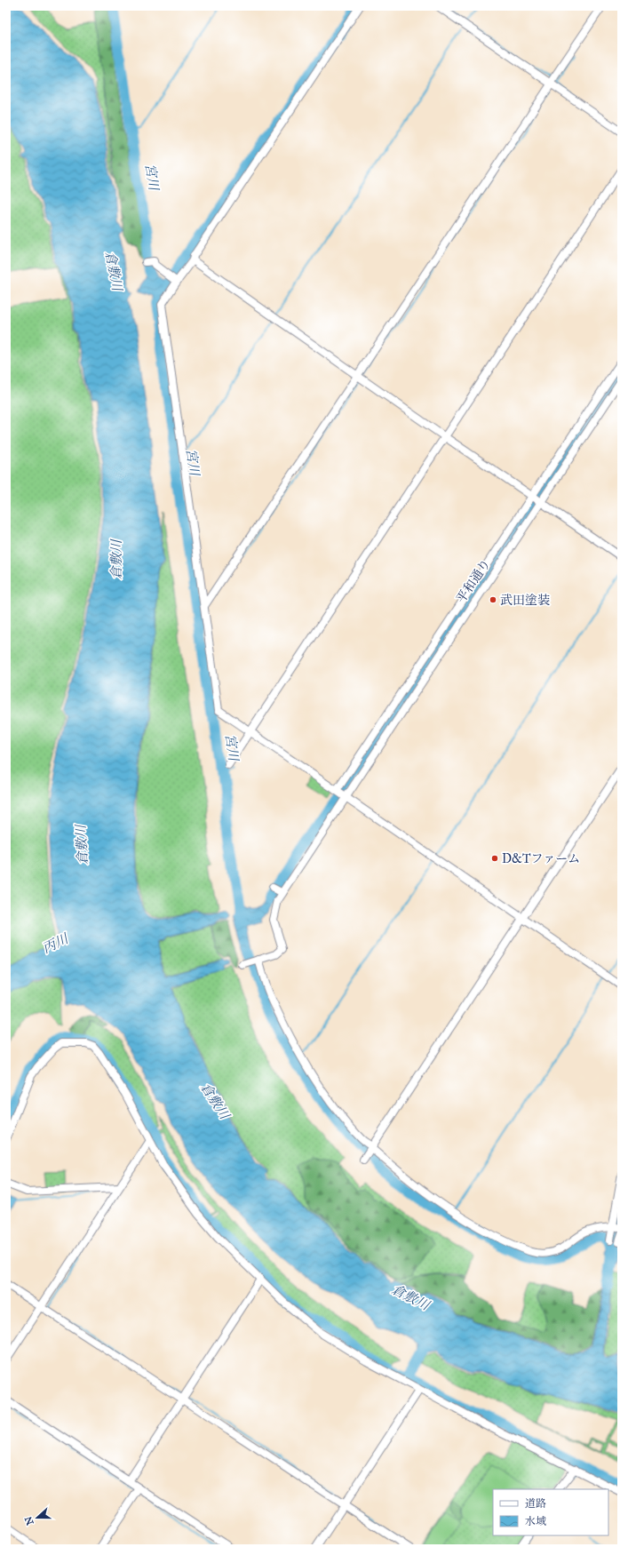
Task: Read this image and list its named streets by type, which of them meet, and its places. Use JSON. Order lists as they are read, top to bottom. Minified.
{"streets":{"street":["平和通り"]},"water":["宮川","倉敷川","丙川"],"places":["武田塗装","D&Tファーム"],"legend":["道路","水域"],"north":"left"}
